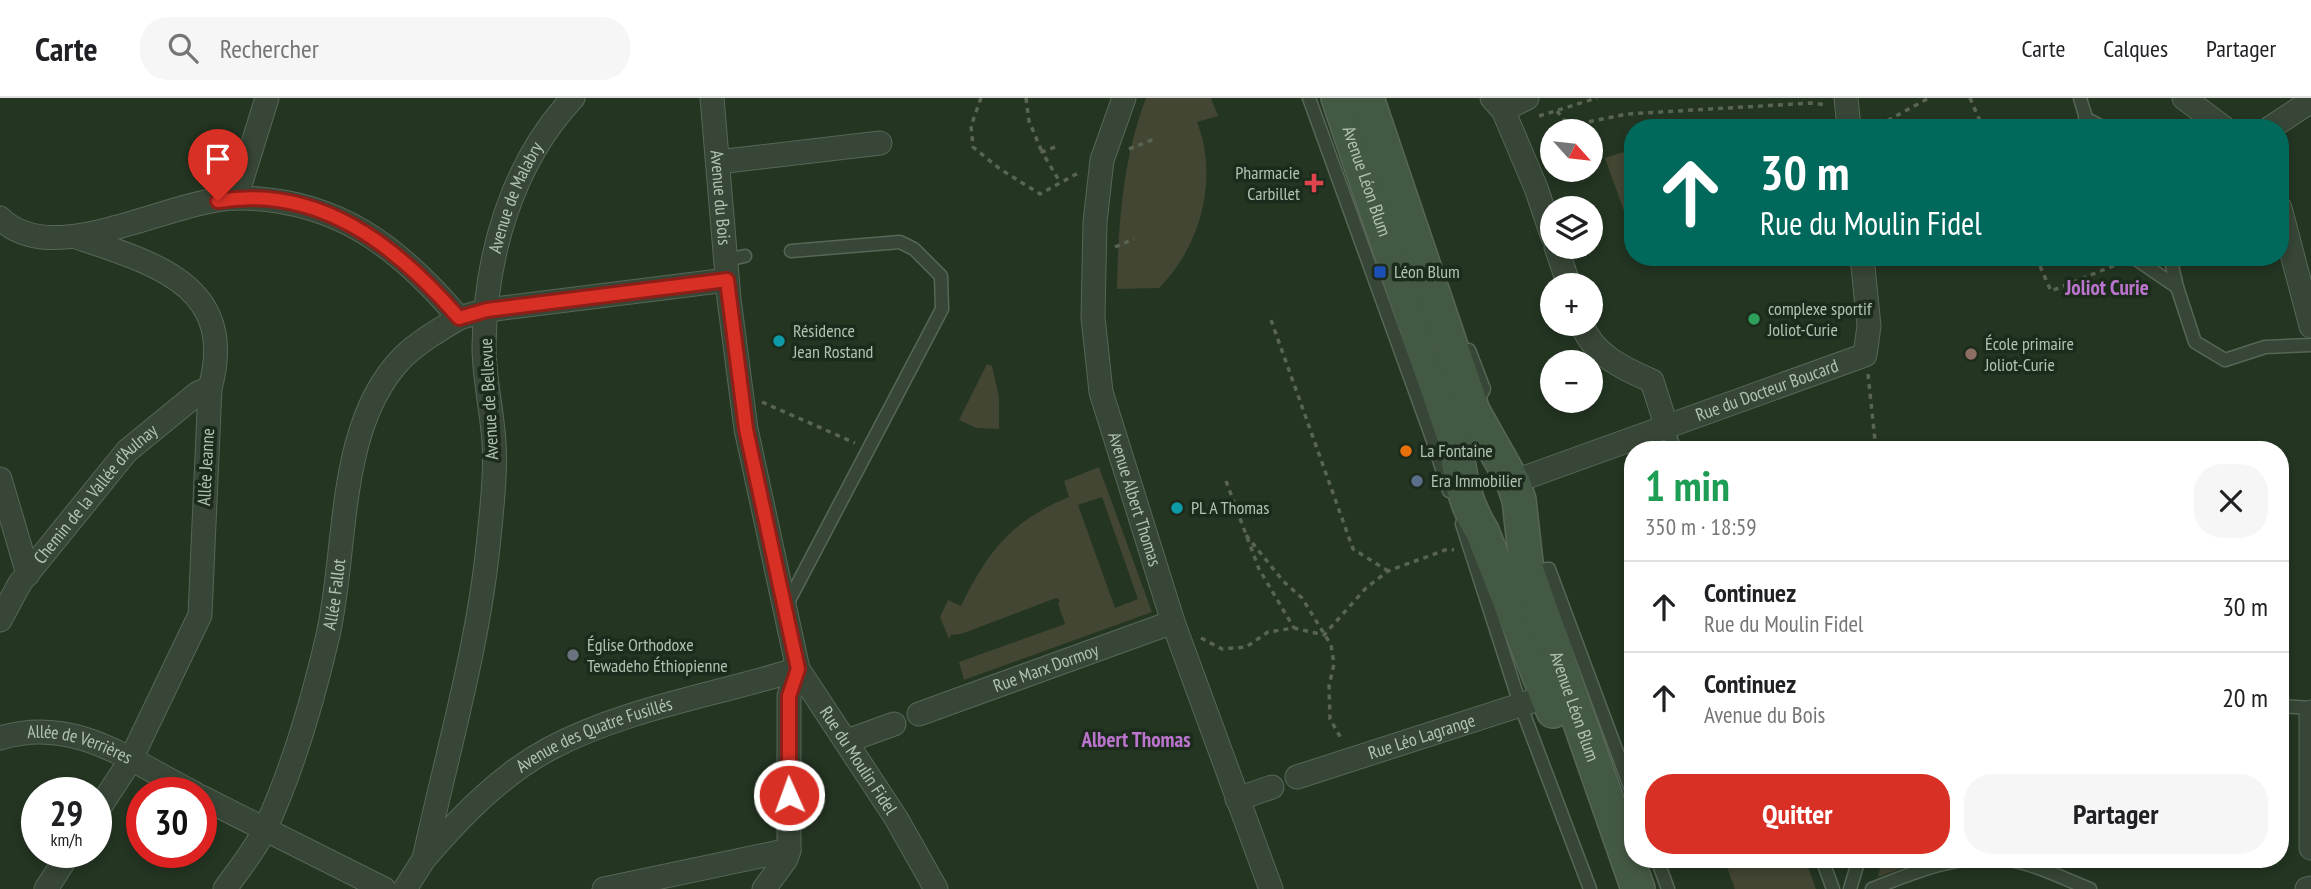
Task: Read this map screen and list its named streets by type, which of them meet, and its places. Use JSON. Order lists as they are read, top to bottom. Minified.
{"streets":{"main road":["Avenue Léon Blum"],"street":["Avenue du Bois","Avenue de Malabry","Rue du Docteur Boucard","Avenue de Bellevue","Allée Jeanne","Chemin de la Vallée d'Aulnay","Avenue Albert Thomas","Allée Fallot","Rue Marx Dormoy","Rue Léo Lagrange","Avenue des Quatre Fusillés","Allée de Verrières","Rue du Moulin Fidel"]},"crossings":[["Avenue Léon Blum","Rue du Docteur Boucard"],["Avenue Léon Blum","Rue Léo Lagrange"],["Avenue du Bois","Rue du Moulin Fidel"],["Avenue de Malabry","Avenue de Bellevue"],["Avenue de Bellevue","Allée Fallot"],["Avenue de Bellevue","Avenue des Quatre Fusillés"],["Allée Jeanne","Chemin de la Vallée d'Aulnay"],["Allée Jeanne","Allée de Verrières"],["Avenue Albert Thomas","Rue Marx Dormoy"],["Avenue des Quatre Fusillés","Rue du Moulin Fidel"]],"districts":["Joliot Curie","Albert Thomas"],"places":{"health":["Pharmacie Carbillet"],"transit":["Léon Blum"],"other":["complexe sportif Joliot-Curie","Résidence Jean Rostand","École primaire Joliot-Curie","La Fontaine","Era Immobilier","PL A Thomas","Église Orthodoxe Tewadeho Éthiopienne"]},"north":"bottom right","page":{"header":"Carte","search":"Rechercher","nav":["Carte","Calques","Partager"],"map_buttons":["+","−"],"turn":["30 m","Rue du Moulin Fidel"],"heading":["1 min","350 m · 18:59"],"list":[{"name":"Continuez","note":"Rue du Moulin Fidel","value":"30 m"},{"name":"Continuez","note":"Avenue du Bois","value":"20 m"}],"buttons":["Quitter","Partager"],"speed":"29 km/h","limit":"30"}}
